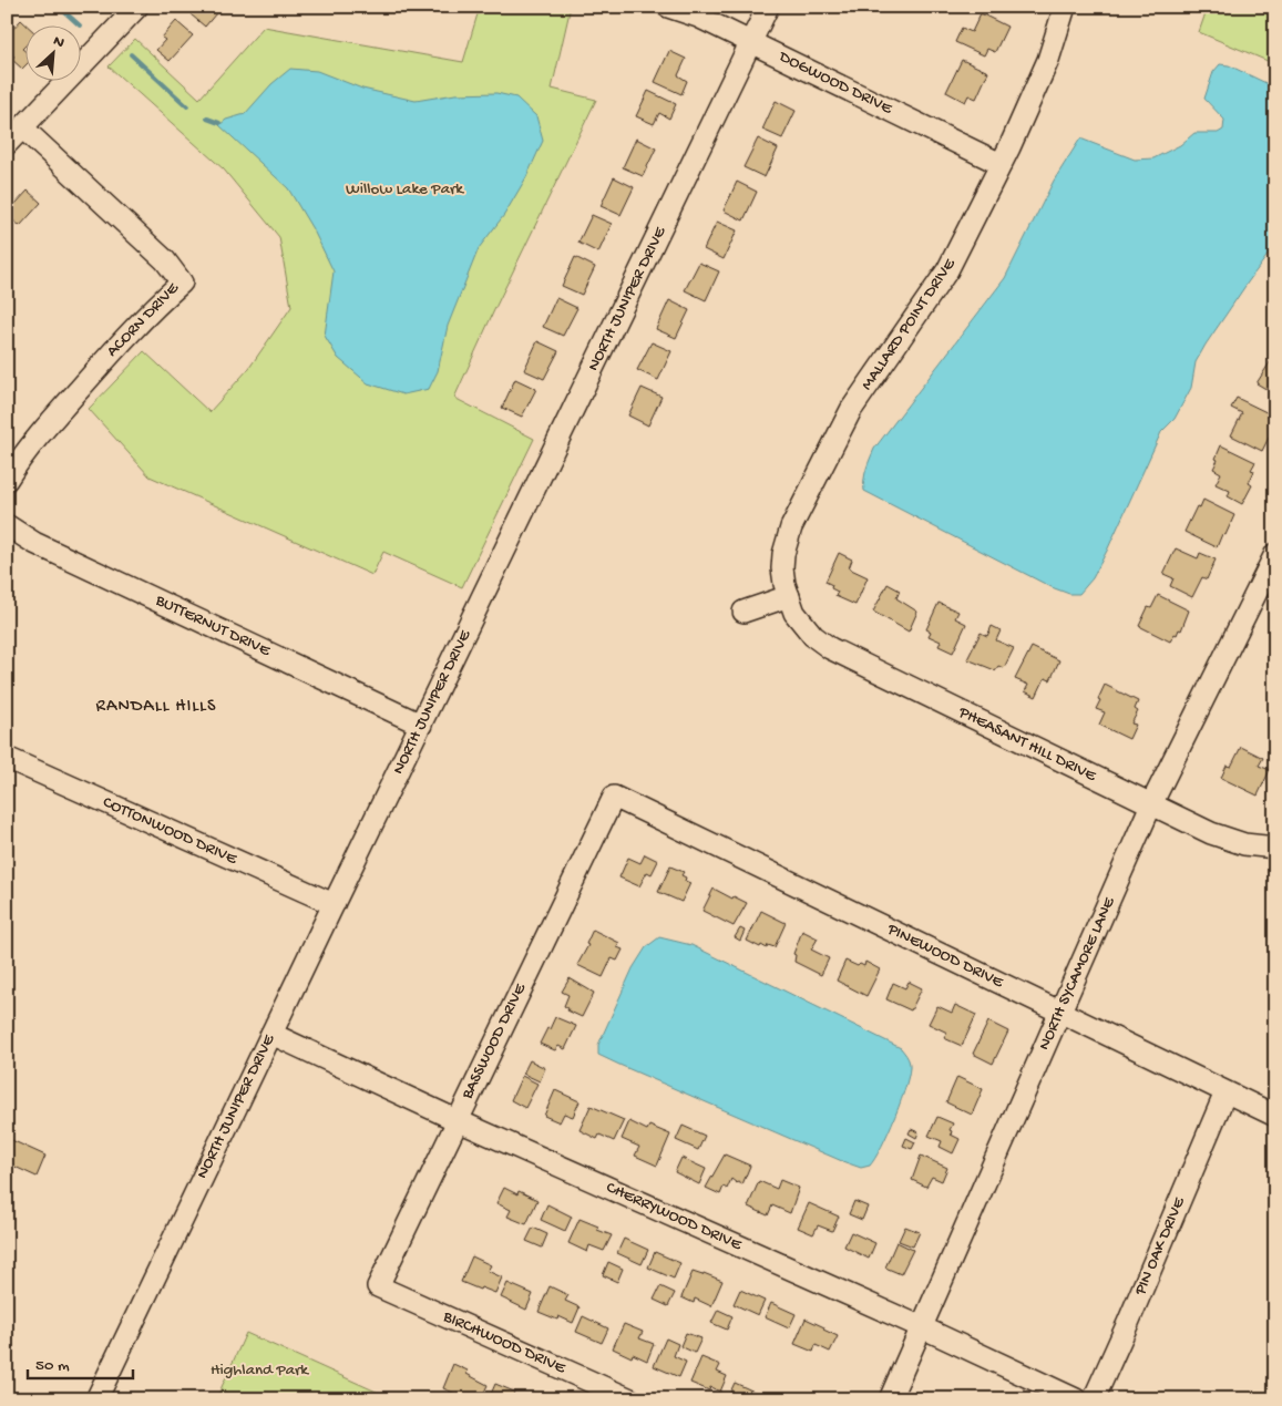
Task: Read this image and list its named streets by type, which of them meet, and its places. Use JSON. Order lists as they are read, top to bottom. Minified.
{"streets":{"street":["DOGWOOD DRIVE","NORTH JUNIPER DRIVE","ACORN DRIVE","MALLARD POINT DRIVE","BUTTERNUT DRIVE","PHEASANT HILL DRIVE","COTTONWOOD DRIVE","PINEWOOD DRIVE","NORTH SYCAMORE LANE","BASSWOOD DRIVE","CHERRYWOOD DRIVE","PIN OAK DRIVE","BIRCHWOOD DRIVE"]},"crossings":[["DOGWOOD DRIVE","NORTH JUNIPER DRIVE"],["DOGWOOD DRIVE","MALLARD POINT DRIVE"],["NORTH JUNIPER DRIVE","BUTTERNUT DRIVE"],["NORTH JUNIPER DRIVE","COTTONWOOD DRIVE"],["NORTH JUNIPER DRIVE","CHERRYWOOD DRIVE"],["MALLARD POINT DRIVE","PHEASANT HILL DRIVE"],["PHEASANT HILL DRIVE","NORTH SYCAMORE LANE"],["PINEWOOD DRIVE","NORTH SYCAMORE LANE"],["PINEWOOD DRIVE","BASSWOOD DRIVE"],["PINEWOOD DRIVE","PIN OAK DRIVE"],["NORTH SYCAMORE LANE","CHERRYWOOD DRIVE"],["BASSWOOD DRIVE","CHERRYWOOD DRIVE"],["BASSWOOD DRIVE","BIRCHWOOD DRIVE"]],"districts":["RANDALL HILLS"],"parks":["Willow Lake Park","Highland Park"],"scale_bar":"50 m","north":"top right"}
